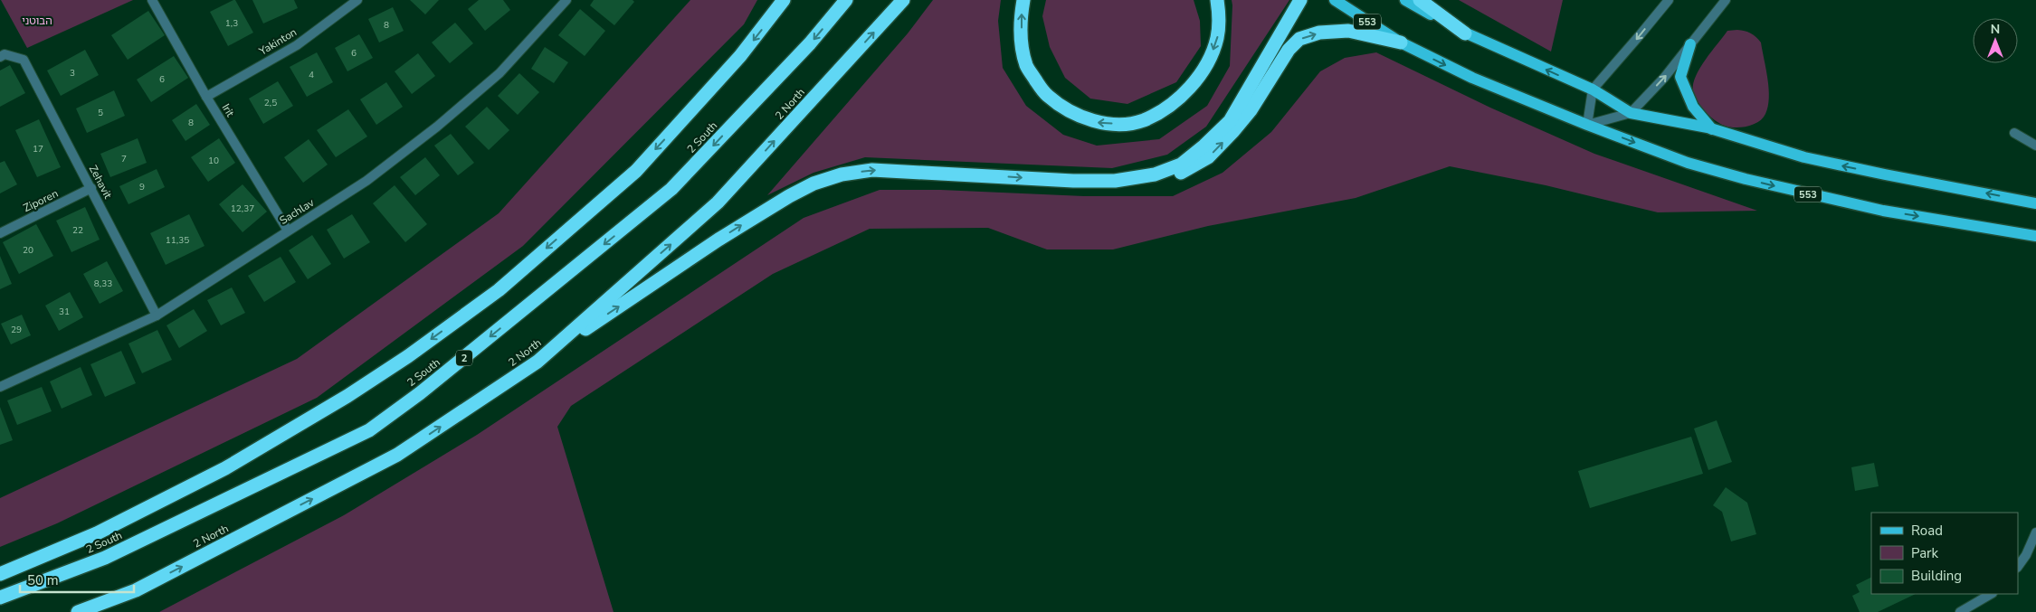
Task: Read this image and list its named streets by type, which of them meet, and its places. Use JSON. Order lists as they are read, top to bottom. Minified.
{"streets":{"highway":["2 North","2 South","2"],"main road":["553"],"street":["Yakinton","Irit","Zehavit","Ziporen","Sachlav"]},"crossings":[["Yakinton","Irit"],["Irit","Sachlav"],["Zehavit","Ziporen"],["Zehavit","Sachlav"]],"parks":["הבוטני"],"house_numbers":["1,3","8","6","3","4","6","2,5","5","8","17","7","10","9","12,37","22","11,35","20","8,33","31","29"],"legend":["Road","Park","Building"],"scale_bar":"50 m","north":"top"}
